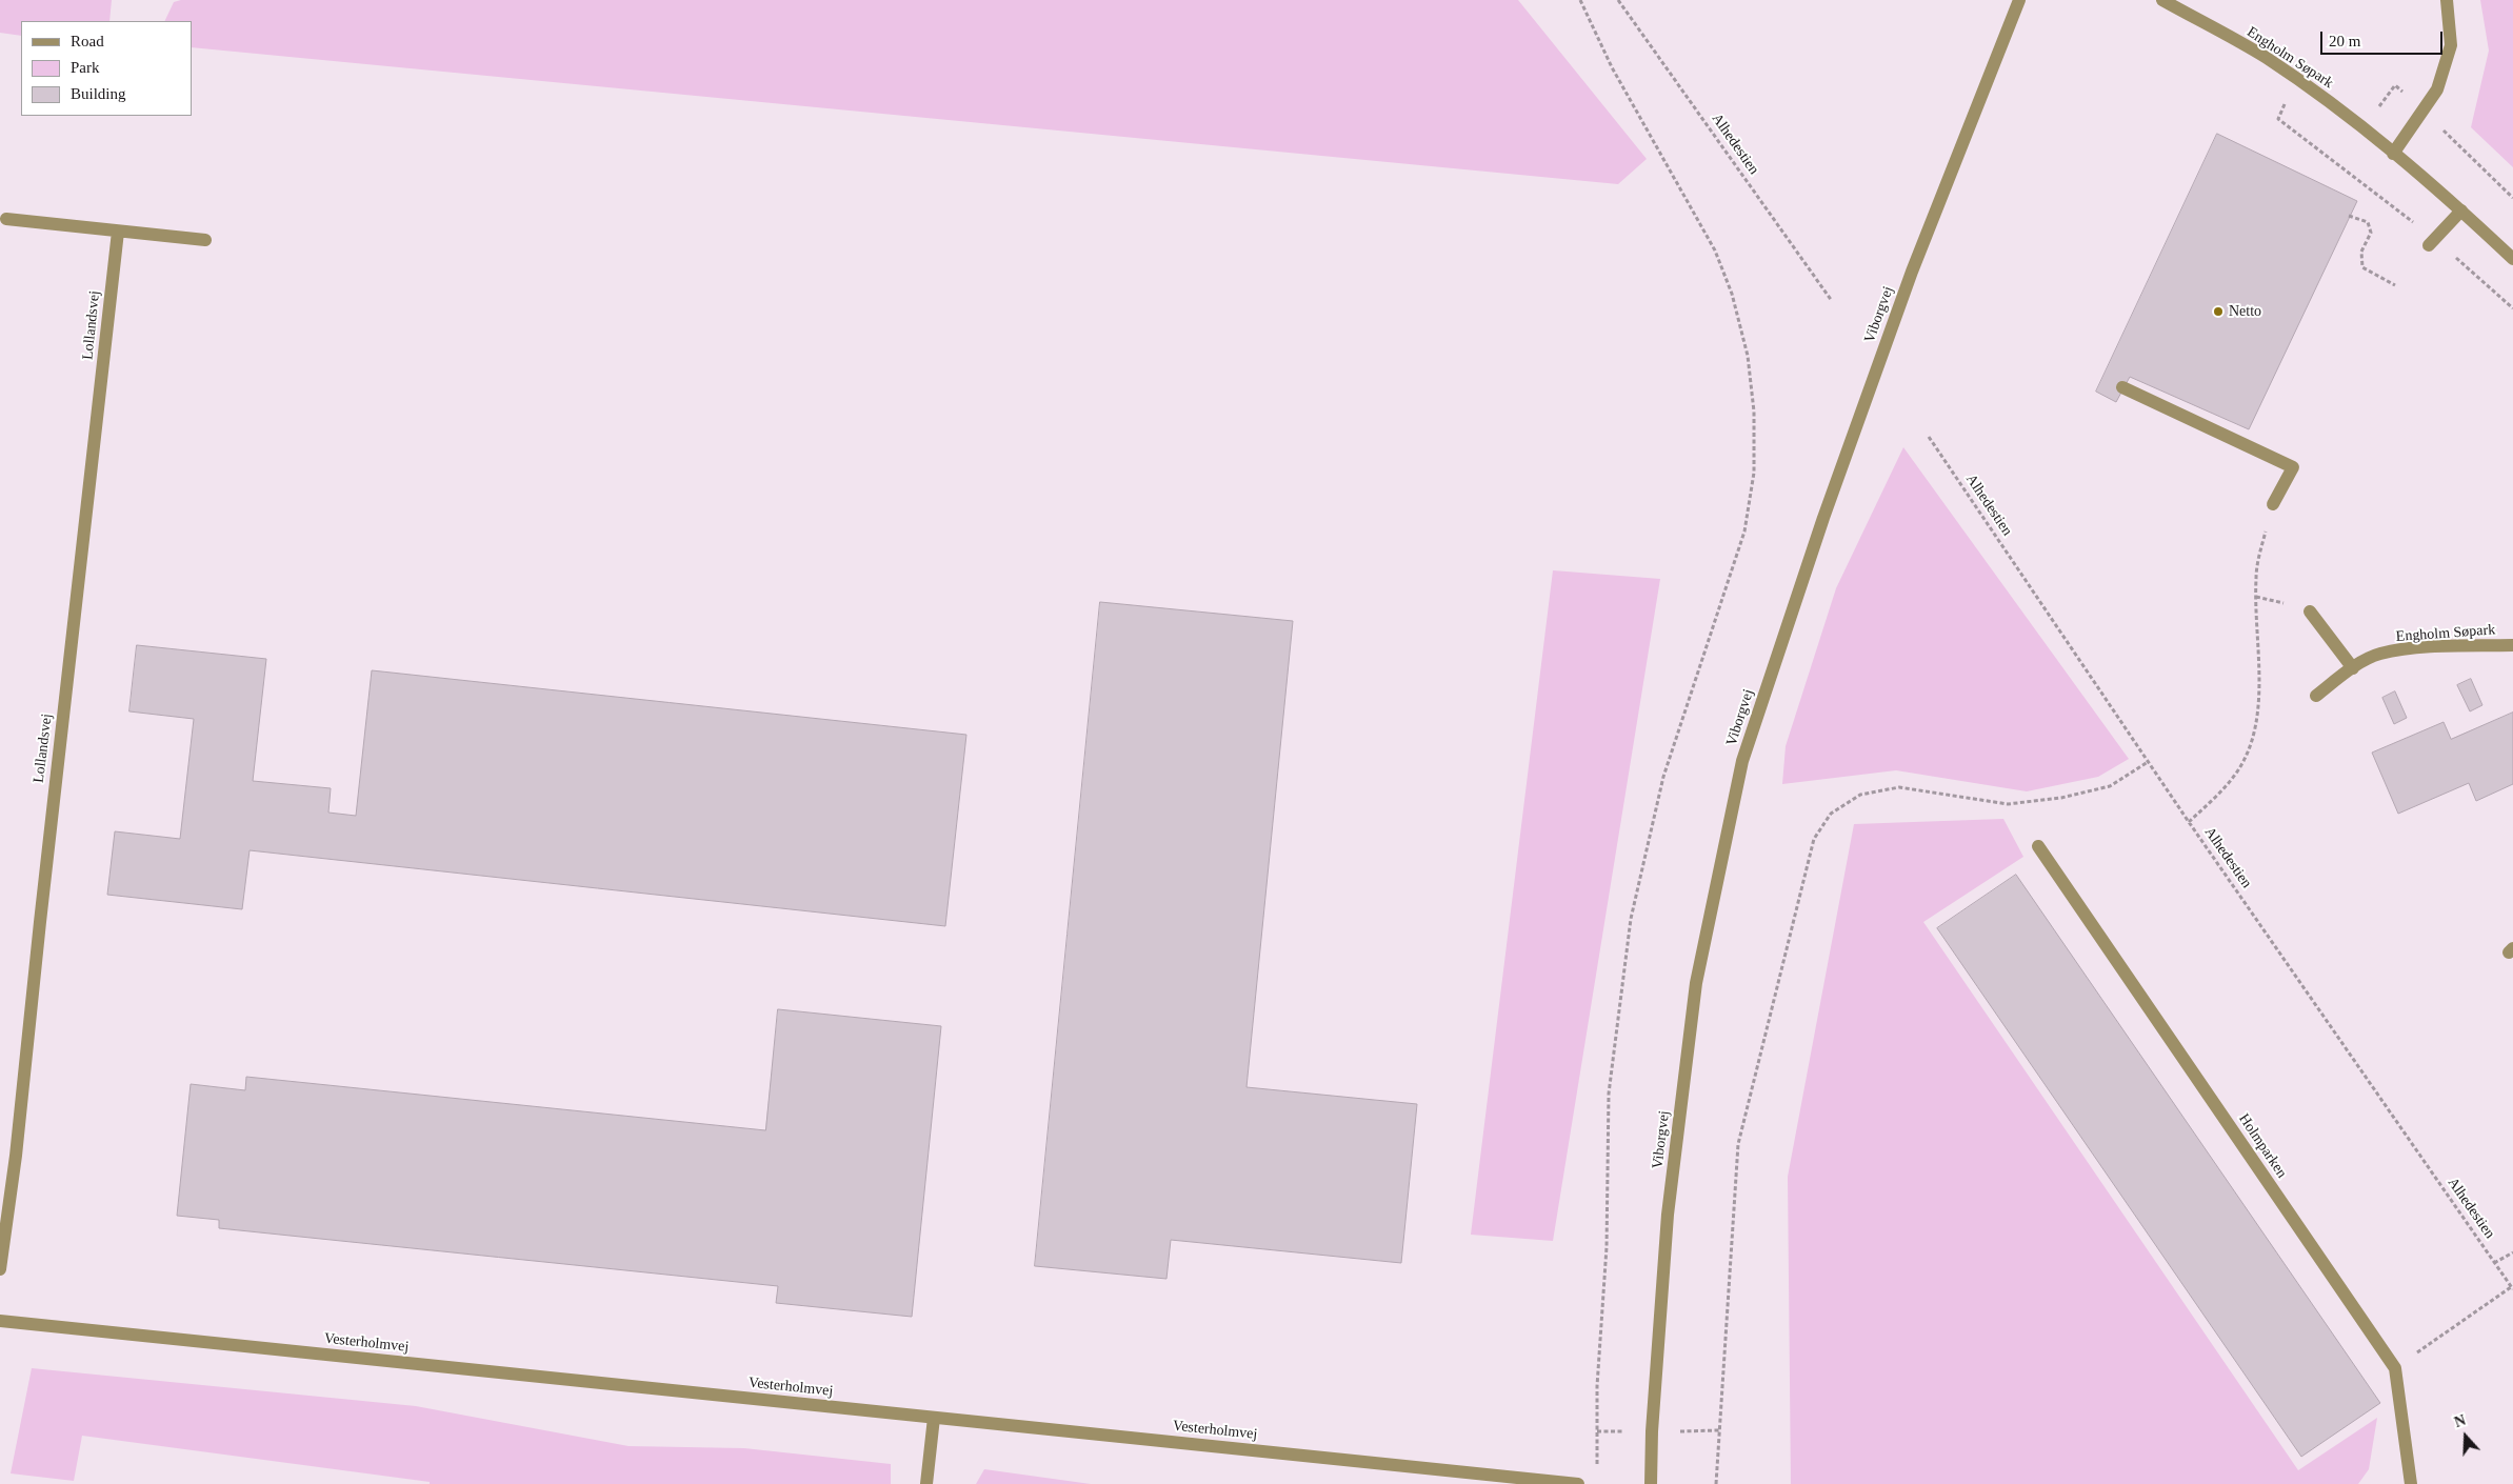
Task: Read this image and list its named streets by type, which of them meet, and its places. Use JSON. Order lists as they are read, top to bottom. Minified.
{"streets":{"street":["Engholm Søpark","Viborgvej","Lollandsvej","Holmparken","Vesterholmvej"],"path":["Alhedestien"]},"places":["Netto"],"legend":["Road","Park","Building"],"scale_bar":"20 m","north":"top"}
